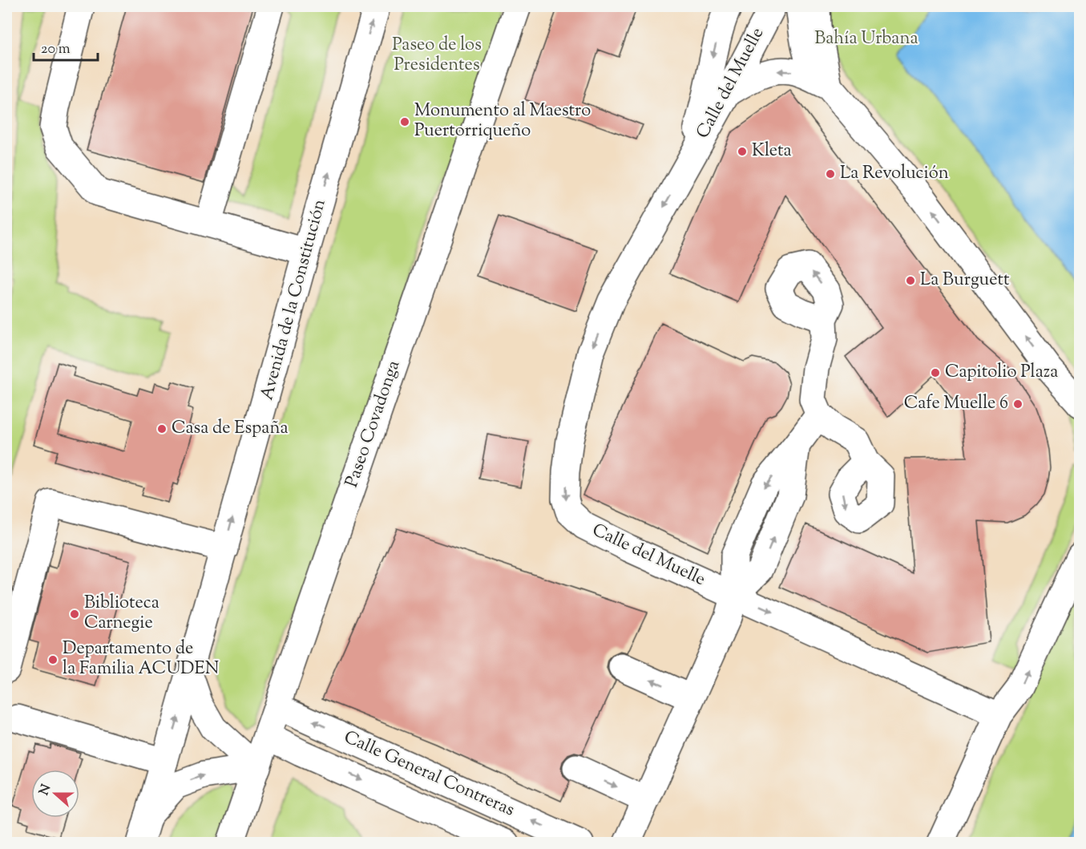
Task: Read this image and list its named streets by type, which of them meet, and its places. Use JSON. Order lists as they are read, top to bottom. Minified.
{"streets":{"main road":["Calle del Muelle","Avenida de la Constitución","Paseo Covadonga","Calle General Contreras"]},"crossings":[["Paseo Covadonga","Calle General Contreras"]],"parks":["Bahía Urbana","Paseo de los Presidentes"],"places":["Monumento al Maestro Puertorriqueño","Kleta","La Revolución","La Burguett","Capitolio Plaza","Cafe Muelle 6","Casa de España","Biblioteca Carnegie","Departamento de la Familia ACUDEN"],"scale_bar":"20 m","north":"left"}
